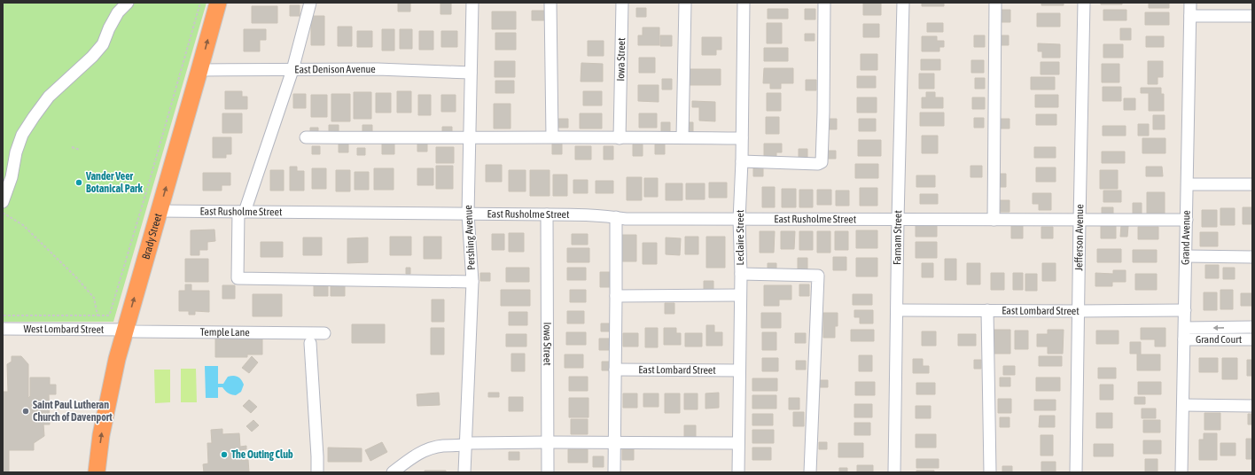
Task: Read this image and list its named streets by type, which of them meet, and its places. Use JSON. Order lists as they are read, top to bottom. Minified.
{"streets":{"highway":["Brady Street"],"street":["Iowa Street","East Denison Avenue","East Rusholme Street","Pershing Avenue","Leclaire Street","Farnam Street","Jefferson Avenue","Grand Avenue","East Lombard Street","West Lombard Street","Temple Lane","Grand Court"]},"crossings":[["Iowa Street","East Rusholme Street"],["East Denison Avenue","Brady Street"],["East Denison Avenue","Pershing Avenue"],["East Rusholme Street","Brady Street"],["East Rusholme Street","Pershing Avenue"],["East Rusholme Street","Leclaire Street"],["East Rusholme Street","Farnam Street"],["East Rusholme Street","Jefferson Avenue"],["East Rusholme Street","Grand Avenue"],["Brady Street","West Lombard Street"],["Brady Street","Temple Lane"],["Leclaire Street","East Lombard Street"],["Farnam Street","East Lombard Street"],["Jefferson Avenue","East Lombard Street"],["Grand Avenue","East Lombard Street"],["Grand Avenue","Grand Court"],["West Lombard Street","Temple Lane"]],"one_way":["Brady Street"],"places":["Vander Veer Botanical Park","Saint Paul Lutheran Church of Davenport","The Outing Club"]}
